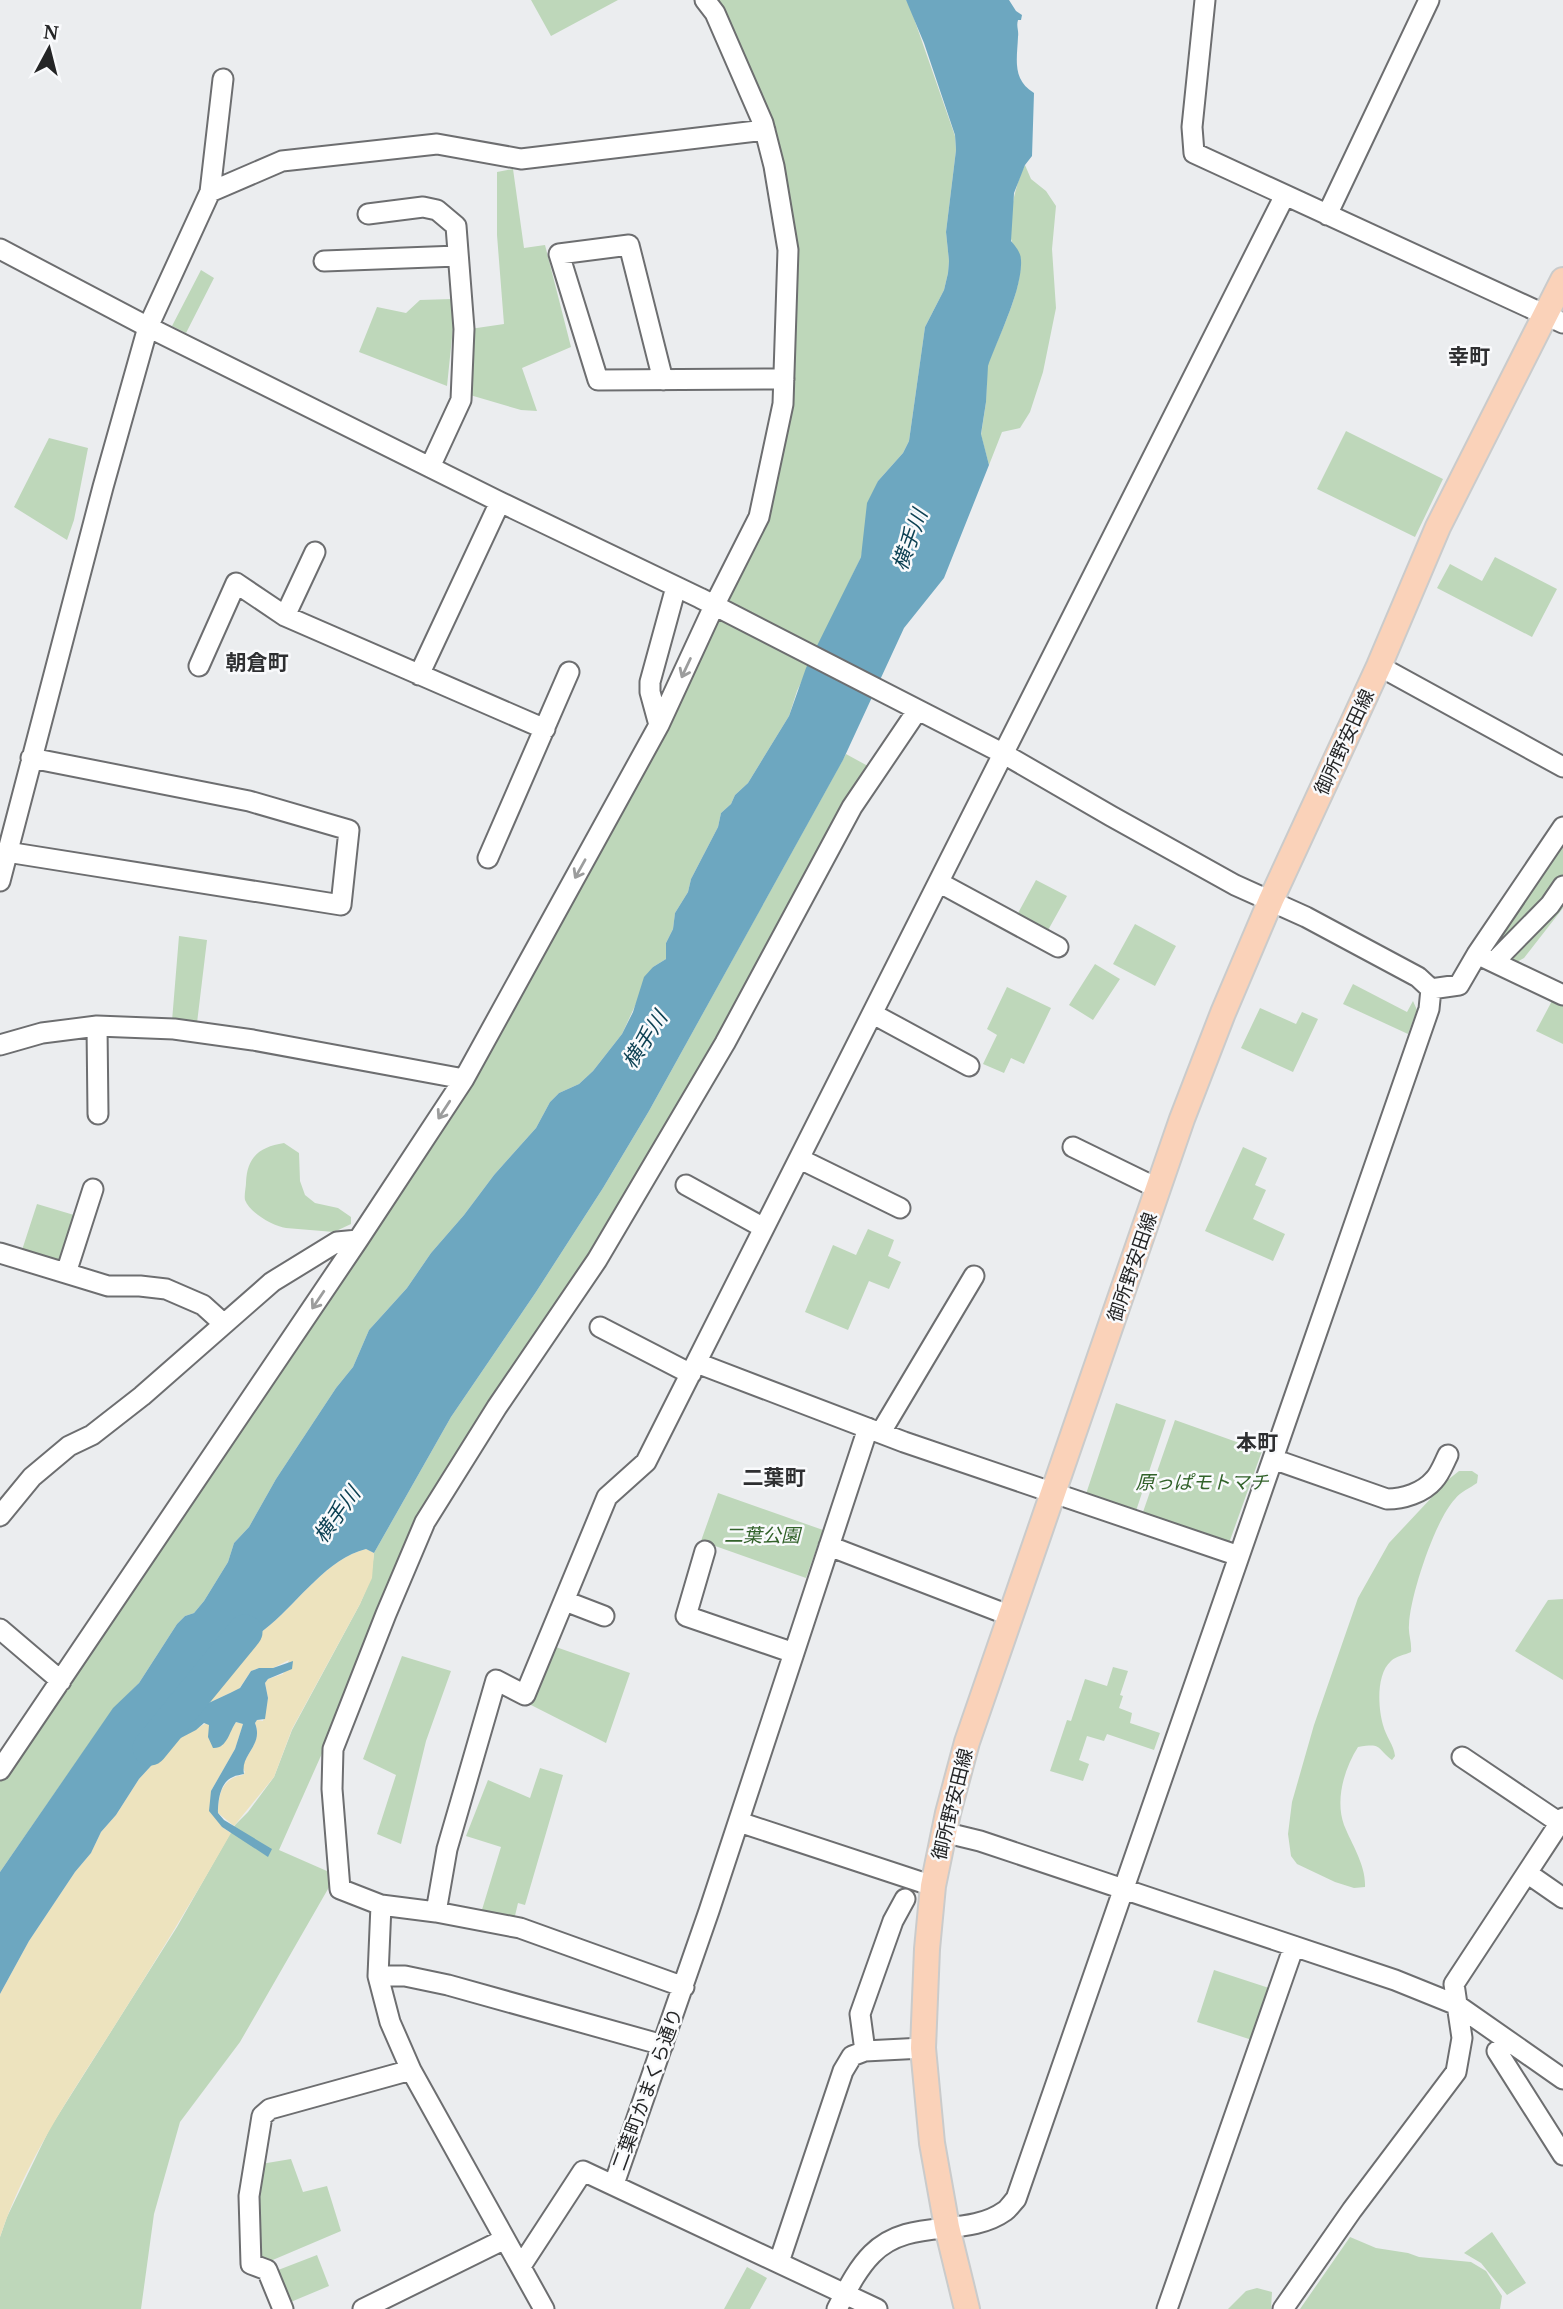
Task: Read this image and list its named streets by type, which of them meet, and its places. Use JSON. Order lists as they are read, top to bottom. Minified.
{"streets":{"main road":["御所野安田線"],"street":["二葉町かまくら通り"]},"districts":["幸町","朝倉町","本町","二葉町"],"water":["横手川"],"parks":["原っぱモトマチ","二葉公園"],"north":"top"}
